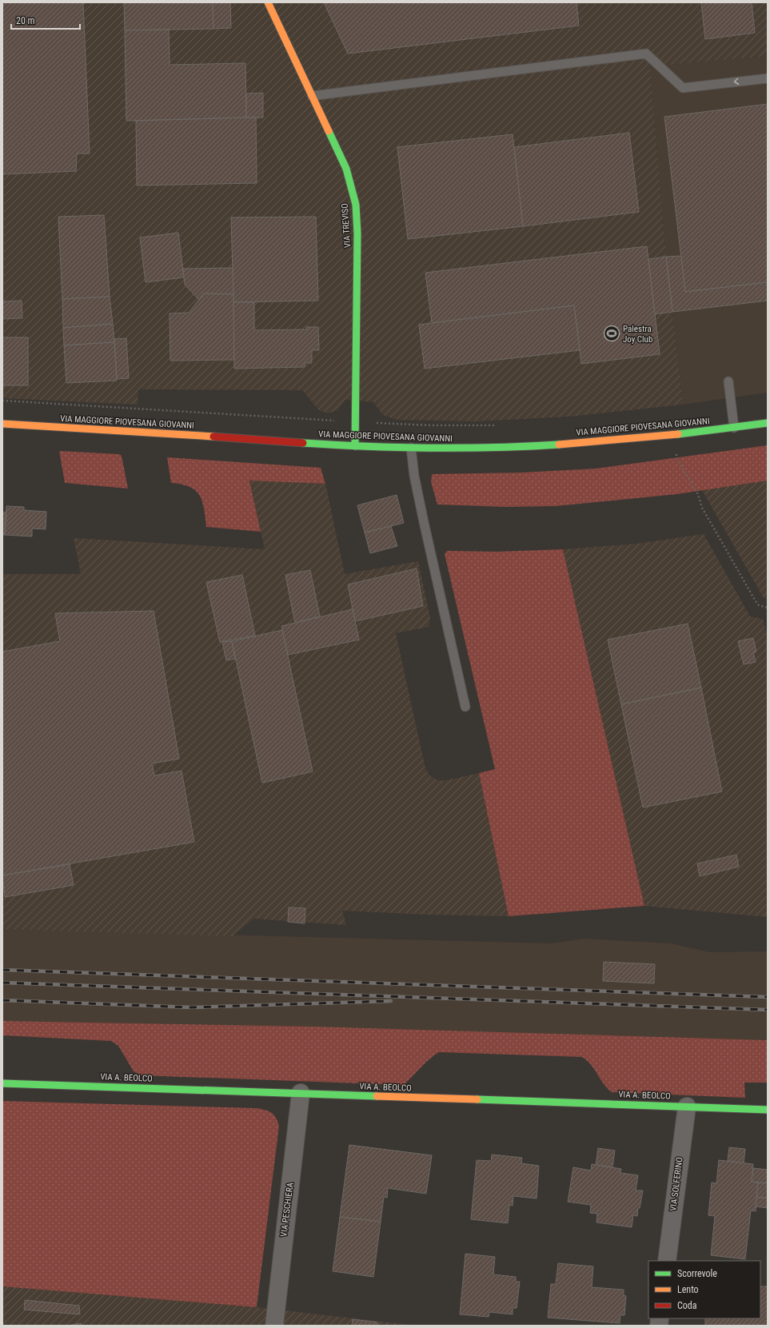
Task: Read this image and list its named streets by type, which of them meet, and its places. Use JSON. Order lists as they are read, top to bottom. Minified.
{"streets":{"street":["VIA TREVISO","VIA MAGGIORE PIOVESANA GIOVANNI","VIA A. BEOLCO","VIA SOLFERINO","VIA PESCHIERA"]},"crossings":[["VIA TREVISO","VIA MAGGIORE PIOVESANA GIOVANNI"],["VIA A. BEOLCO","VIA SOLFERINO"],["VIA A. BEOLCO","VIA PESCHIERA"]],"places":{"sports":["Palestra Joy Club"]},"legend":["Scorrevole","Lento","Coda"],"scale_bar":"20 m"}
